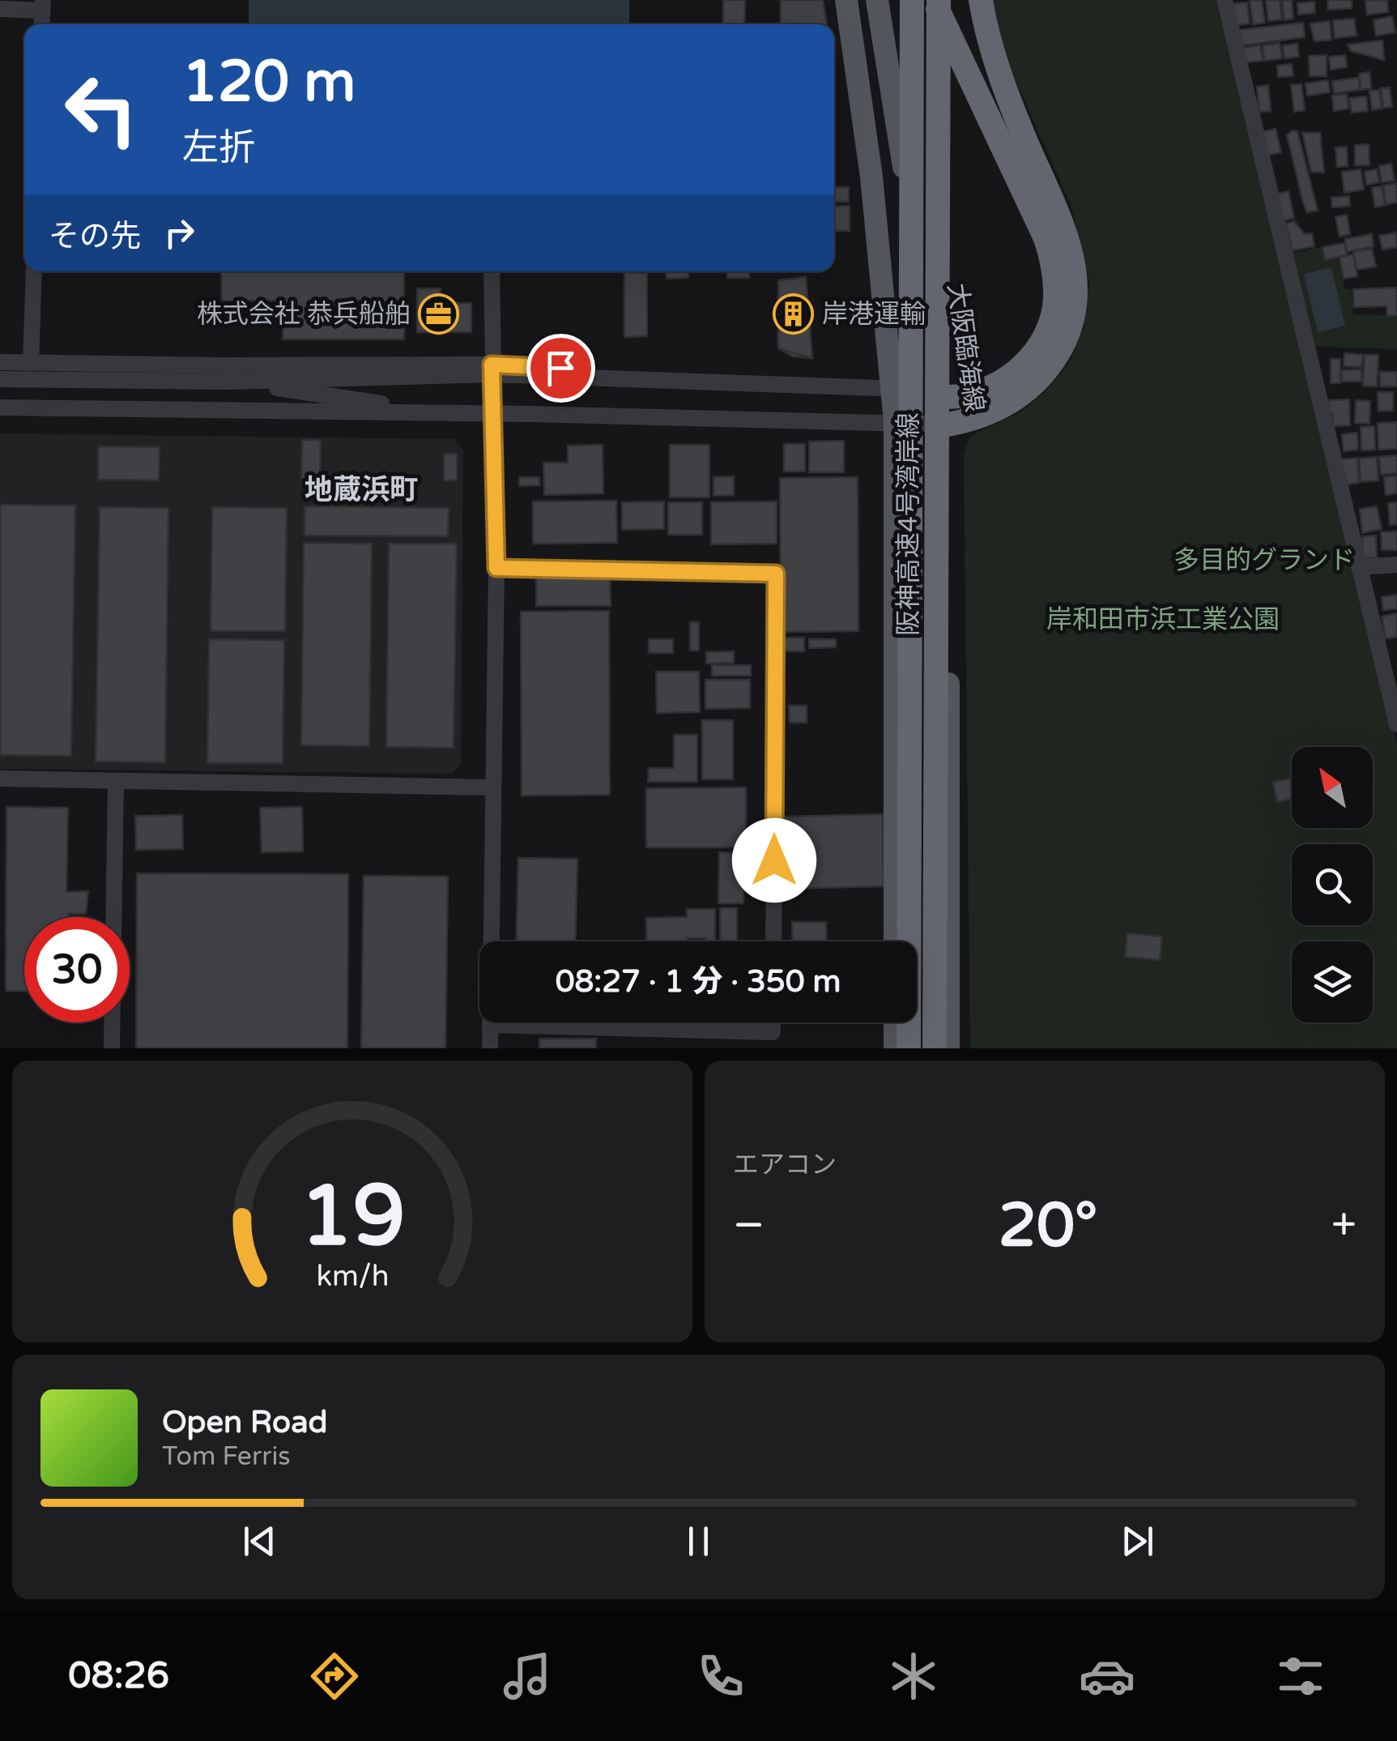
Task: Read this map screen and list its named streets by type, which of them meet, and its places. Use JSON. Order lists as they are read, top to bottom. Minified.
{"streets":{"highway":["阪神高速4号湾岸線"],"main road":["大阪臨海線"]},"districts":["地蔵浜町"],"parks":["多目的グランド","岸和田市浜工業公園"],"places":{"office":["株式会社 恭兵船舶"],"building":["岸港運輸"]},"north":"top left","page":{"turn":["120 m","左折"],"then":"その先","limit":"30","trip":"08:27 · 1 分 · 350 m","tile":"エアコン","heat":["−","20°","+"],"song":["Open Road","Tom Ferris"],"tabs":"08:26","gauge":["19","km/h"]}}
